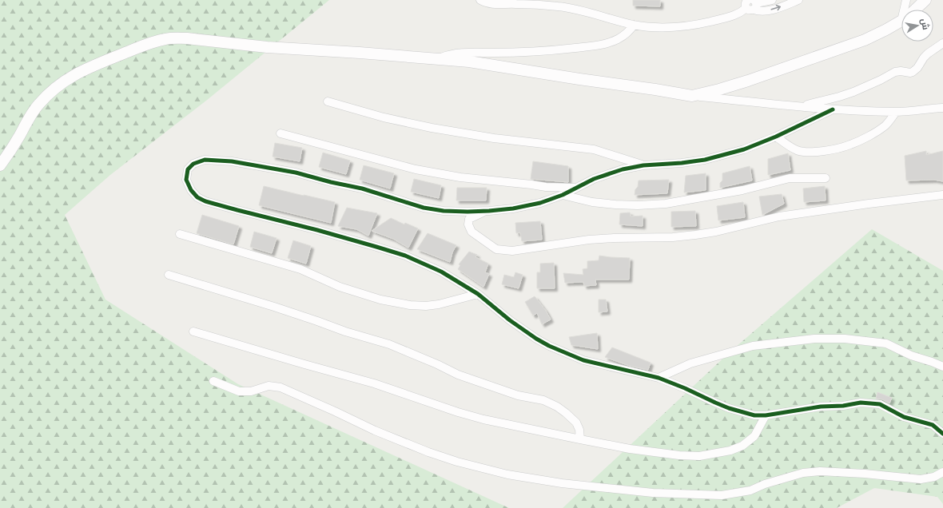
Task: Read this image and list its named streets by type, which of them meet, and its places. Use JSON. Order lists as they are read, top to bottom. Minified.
{"north":"right"}
